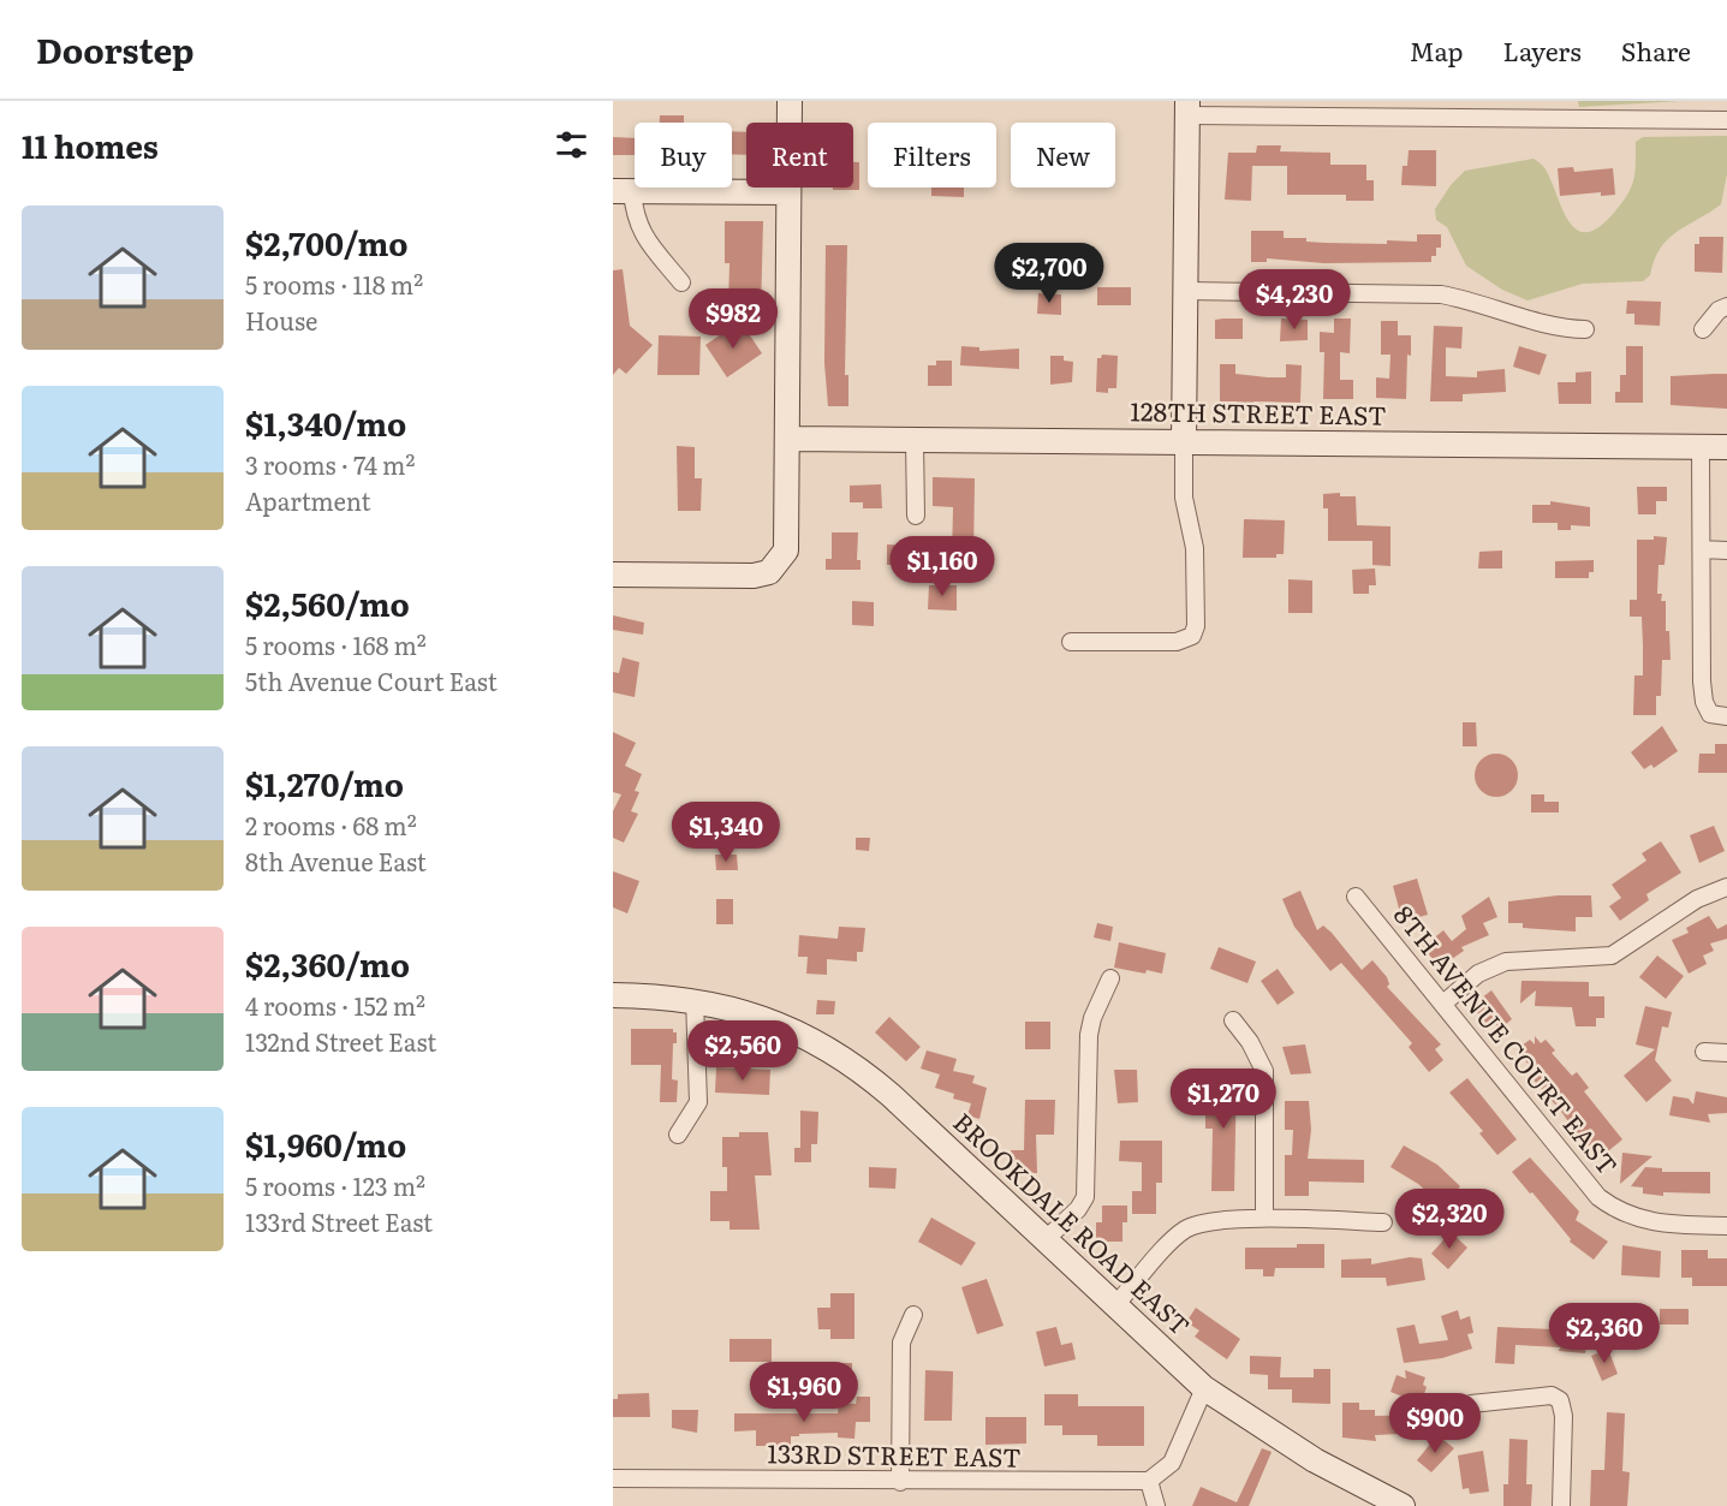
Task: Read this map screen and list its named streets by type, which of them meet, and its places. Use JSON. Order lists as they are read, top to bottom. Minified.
{"streets":{"street":["128TH STREET EAST","8TH AVENUE COURT EAST","BROOKDALE ROAD EAST","133RD STREET EAST"]},"page":{"header":"Doorstep","nav":["Map","Layers","Share"],"heading":"11 homes","chip":["Buy","Rent","Filters","New"],"list":[{"name":"$2,700/mo","note":"5 rooms · 118 m² · House"},{"name":"$1,340/mo","note":"3 rooms · 74 m² · Apartment"},{"name":"$2,560/mo","note":"5 rooms · 168 m² · 5th Avenue Court East"},{"name":"$1,270/mo","note":"2 rooms · 68 m² · 8th Avenue East"},{"name":"$2,360/mo","note":"4 rooms · 152 m² · 132nd Street East"},{"name":"$1,960/mo","note":"5 rooms · 123 m² · 133rd Street East"}],"price":["$2,700","$4,230","$982","$1,160","$1,340","$2,560","$1,270","$2,320","$2,360","$1,960","$900"]}}
